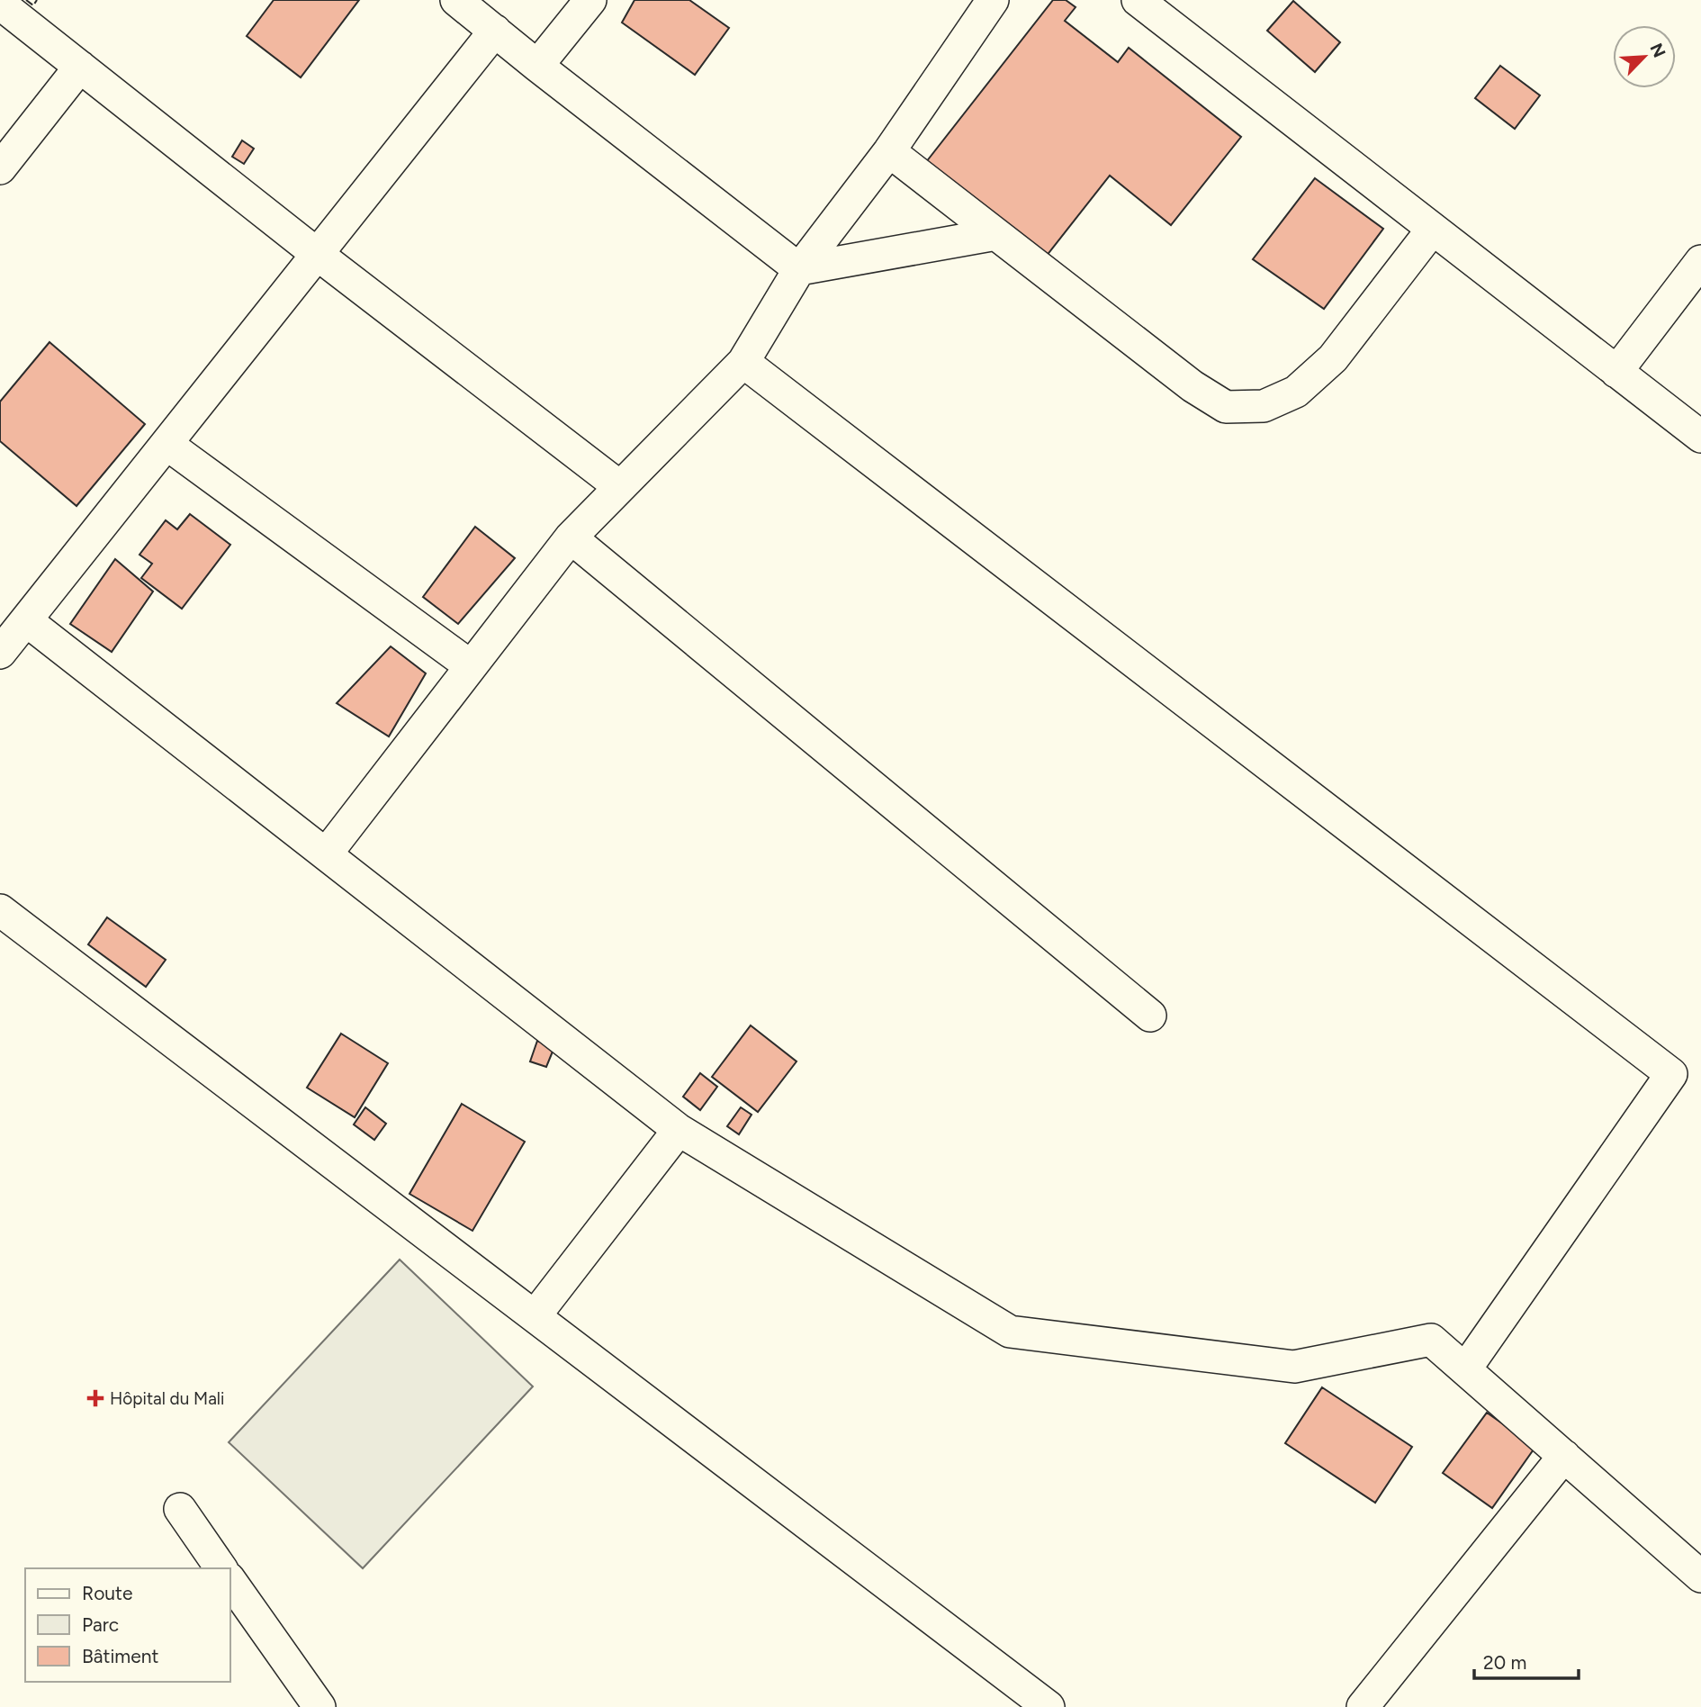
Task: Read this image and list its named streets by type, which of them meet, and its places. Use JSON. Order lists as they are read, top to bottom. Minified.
{"places":{"health":["Hôpital du Mali"]},"legend":["Route","Parc","Bâtiment"],"scale_bar":"20 m","north":"top right"}
